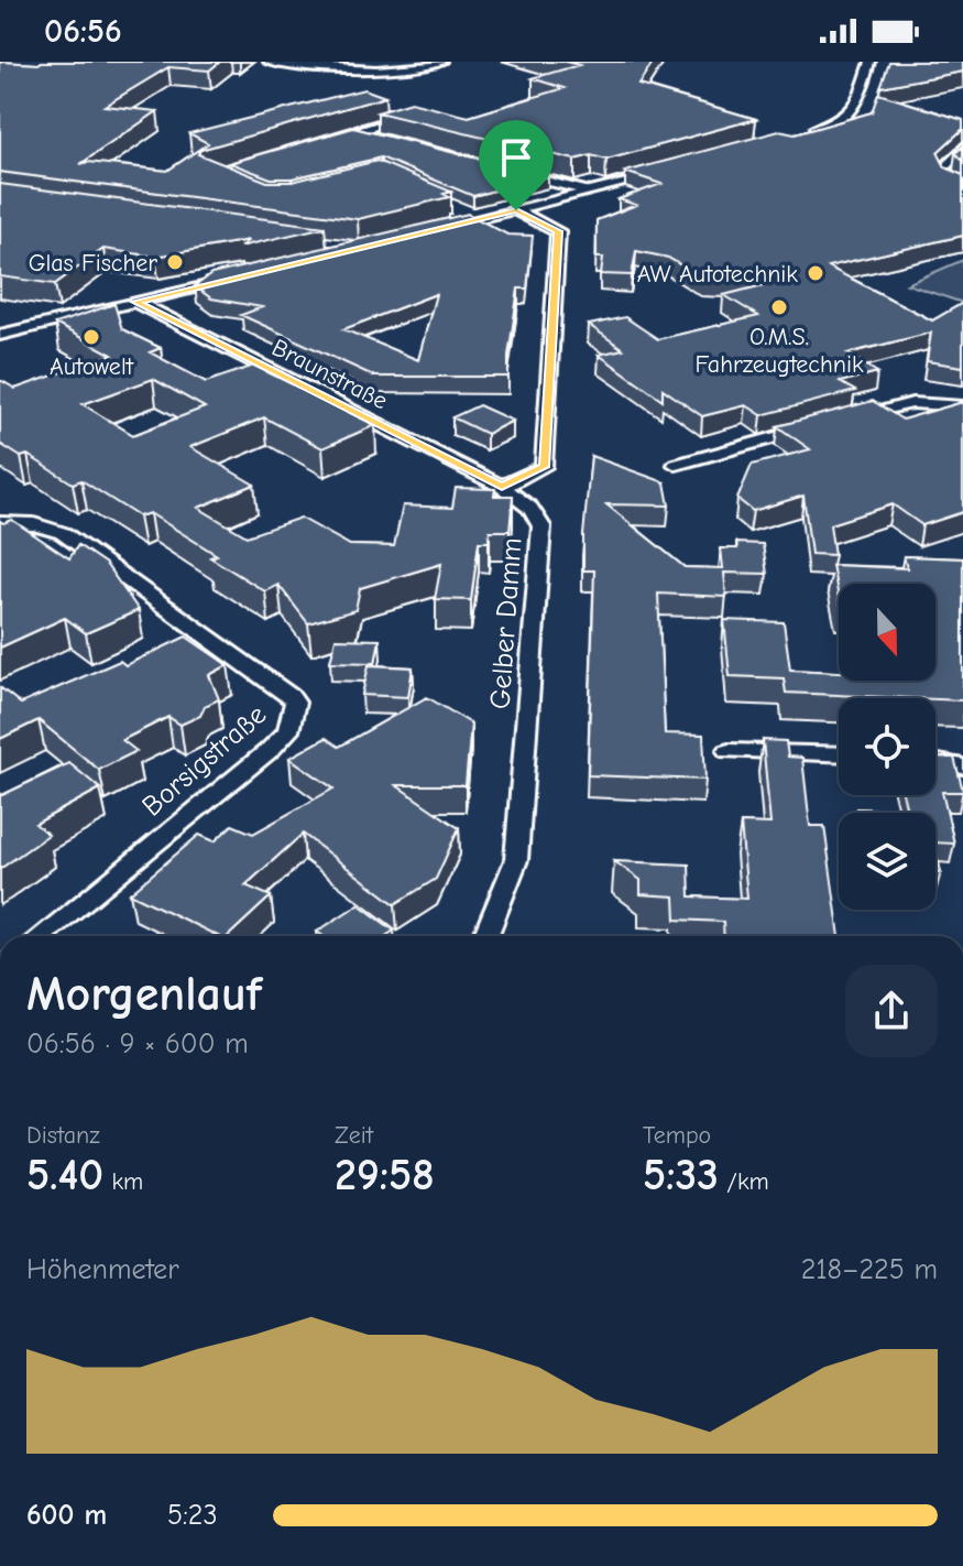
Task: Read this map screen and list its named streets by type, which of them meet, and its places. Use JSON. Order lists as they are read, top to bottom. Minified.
{"streets":{"street":["Braunstraße","Gelber Damm","Borsigstraße"]},"crossings":[["Braunstraße","Gelber Damm"]],"places":["Glas Fischer","AW Autotechnik","O.M.S. Fahrzeugtechnik","Autowelt"],"north":"bottom","page":{"status":"06:56","heading":["Morgenlauf","06:56 · 9 × 600 m"],"stats":[["Distanz","5.40 km"],["Zeit","29:58"],["Tempo","5:33 /km"]],"chart":["Höhenmeter","218–225 m"],"list":[{"name":"600 m","note":"5:23"}]}}
